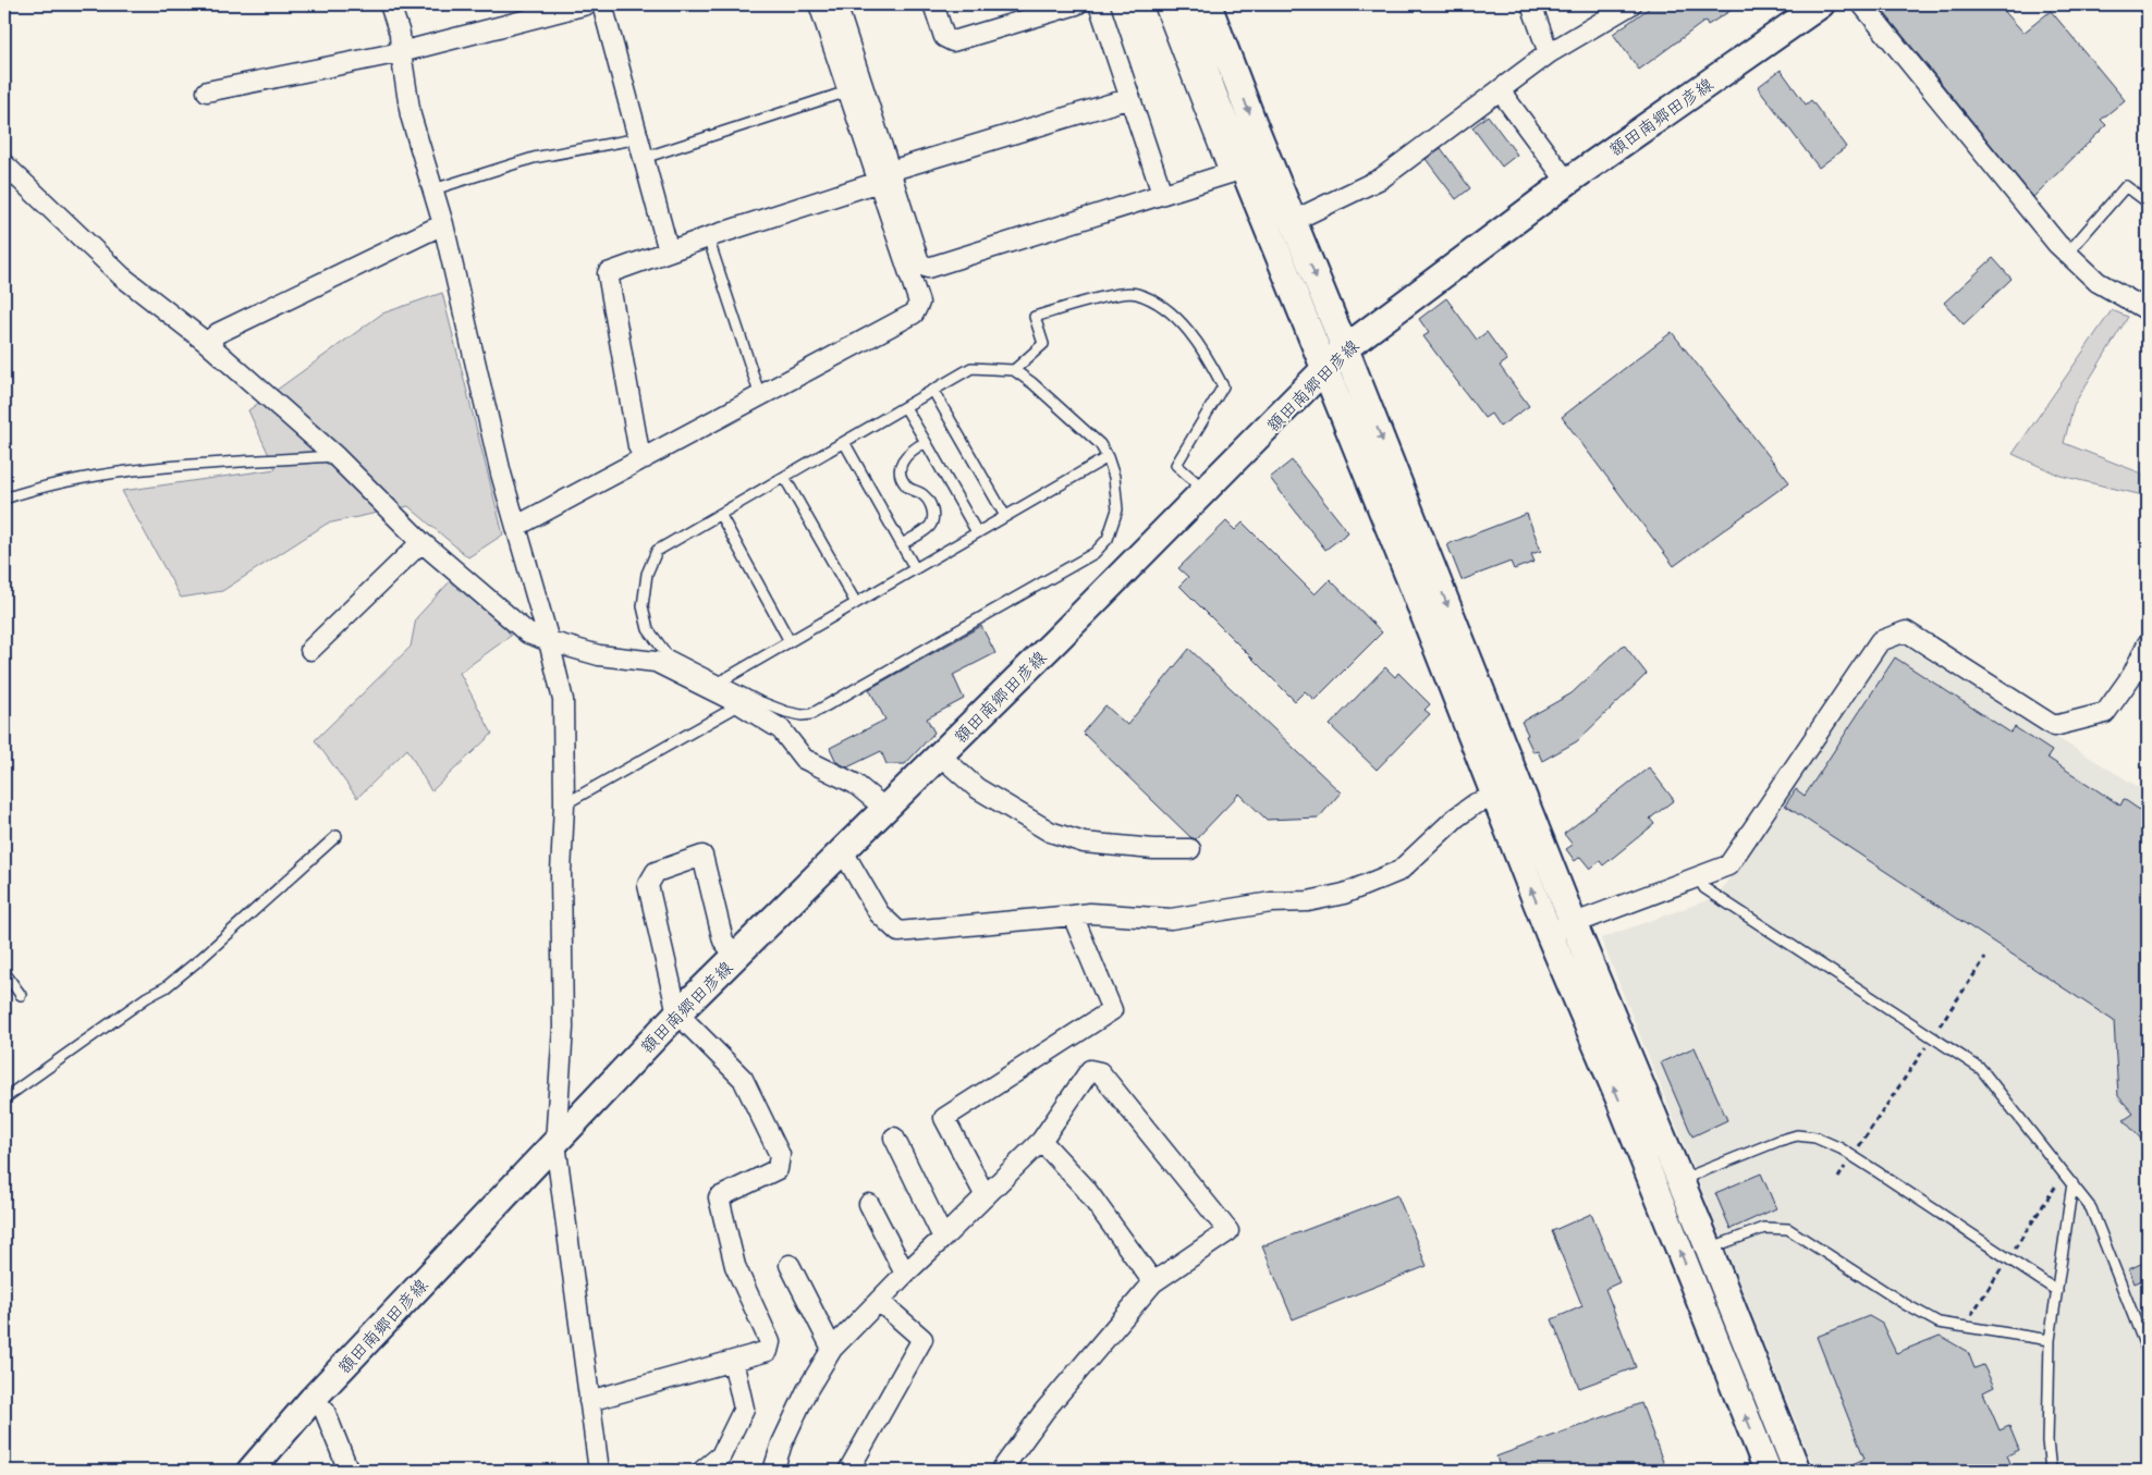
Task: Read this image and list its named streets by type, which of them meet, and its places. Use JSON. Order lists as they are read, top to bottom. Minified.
{"streets":{"street":["額田南郷田彦線"]}}
